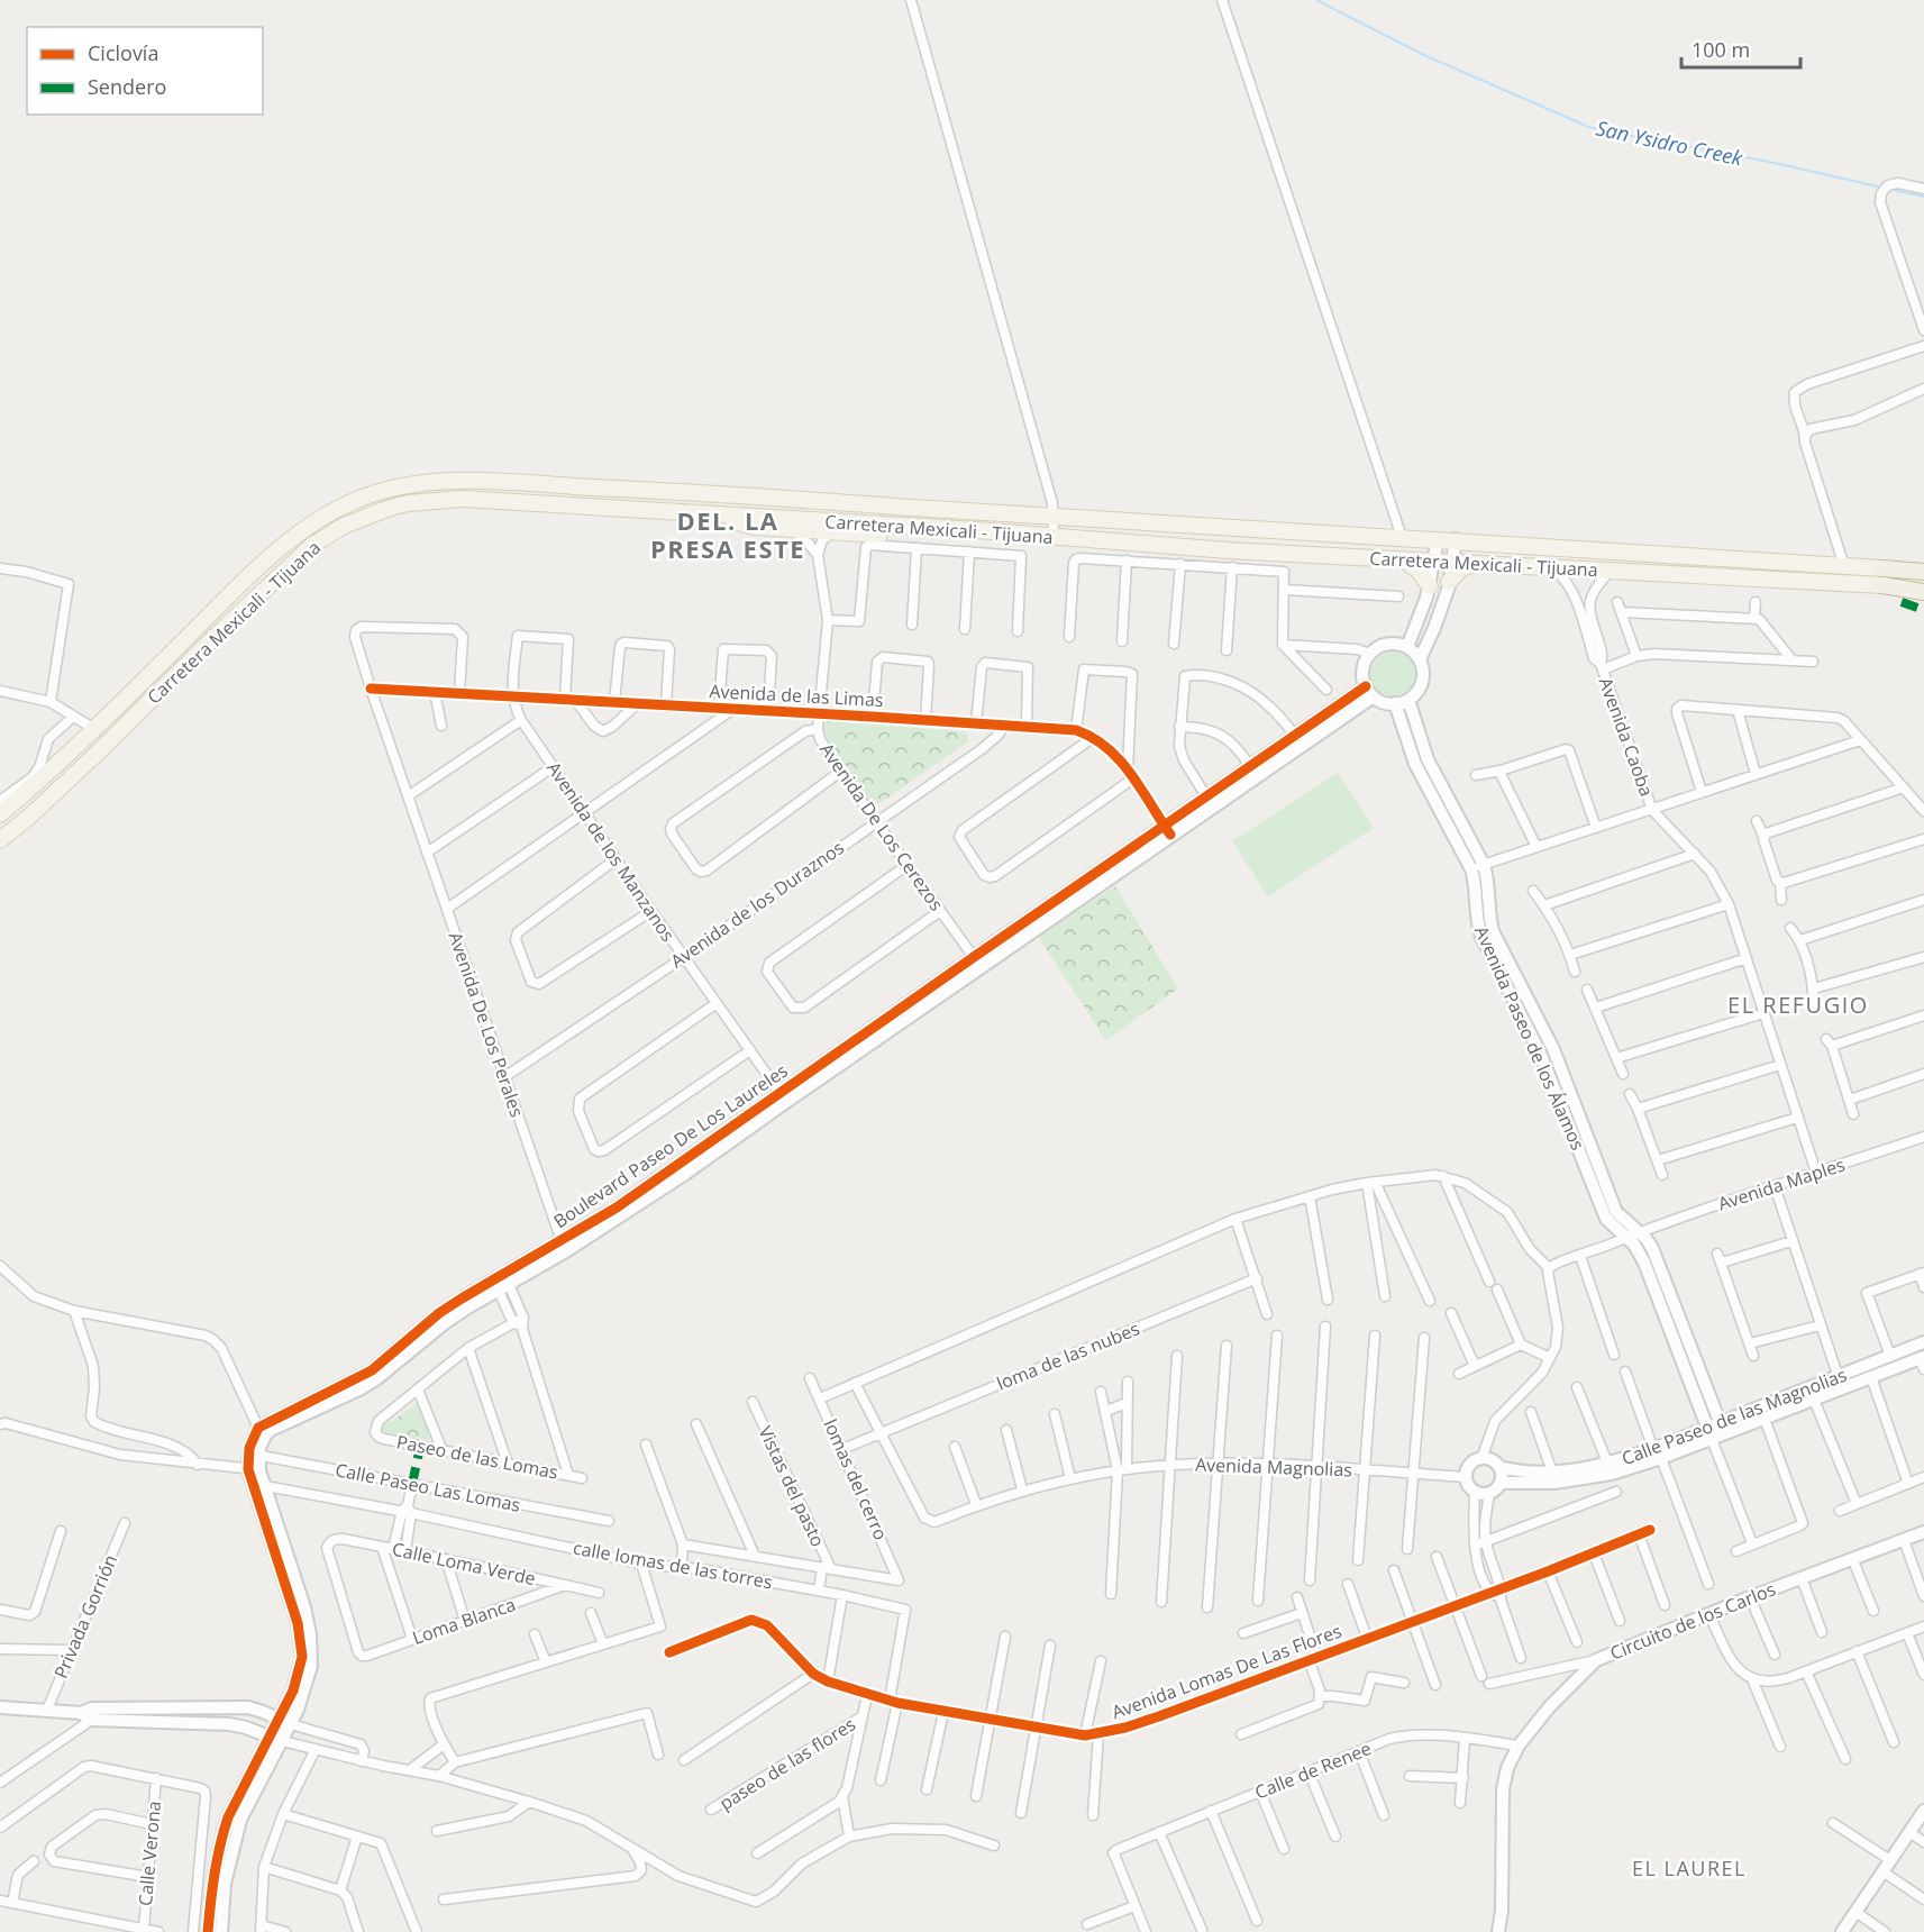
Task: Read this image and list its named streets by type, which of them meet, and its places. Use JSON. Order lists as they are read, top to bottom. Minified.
{"streets":{"highway":["Carretera Mexicali - Tijuana"],"street":["Avenida de las Limas","Avenida Caoba","Avenida De Los Cerezos","Avenida de los Manzanos","Avenida de los Duraznos","Avenida De Los Perales","Avenida Paseo de los Álamos","Boulevard Paseo De Los Laureles","Avenida Maples","loma de las nubes","Calle Paseo de las Magnolias","Paseo de las Lomas","Avenida Magnolias","lomas del cerro","Vistas del pasto","Calle Paseo Las Lomas","Calle Loma Verde","calle lomas de las torres","Privada Gorrión","Loma Blanca","Circuito de los Carlos","Avenida Lomas De Las Flores","paseo de las flores","Calle de Renee","Calle Verona"]},"crossings":[["Avenida de las Limas","Avenida De Los Cerezos"],["Avenida de las Limas","Avenida de los Manzanos"],["Avenida de las Limas","Avenida de los Duraznos"],["Avenida de las Limas","Avenida De Los Perales"],["Avenida de las Limas","Boulevard Paseo De Los Laureles"],["Avenida Caoba","Avenida Maples"],["Avenida De Los Cerezos","Avenida de los Duraznos"],["Avenida De Los Cerezos","Boulevard Paseo De Los Laureles"],["Avenida de los Manzanos","Avenida de los Duraznos"],["Avenida de los Manzanos","Boulevard Paseo De Los Laureles"],["Avenida de los Duraznos","Avenida De Los Perales"],["Avenida De Los Perales","Boulevard Paseo De Los Laureles"],["Avenida Paseo de los Álamos","Boulevard Paseo De Los Laureles"],["Avenida Paseo de los Álamos","Avenida Maples"],["Avenida Paseo de los Álamos","Calle Paseo de las Magnolias"],["Boulevard Paseo De Los Laureles","Calle Paseo Las Lomas"],["loma de las nubes","Avenida Magnolias"],["loma de las nubes","lomas del cerro"],["Calle Paseo de las Magnolias","Avenida Magnolias"],["lomas del cerro","calle lomas de las torres"],["Vistas del pasto","calle lomas de las torres"],["Calle Loma Verde","Loma Blanca"],["calle lomas de las torres","Avenida Lomas De Las Flores"],["Circuito de los Carlos","Calle de Renee"]],"districts":["DEL. LA PRESA ESTE","EL REFUGIO","EL LAUREL"],"water":["San Ysidro Creek"],"legend":["Ciclovía","Sendero"],"scale_bar":"100 m"}
